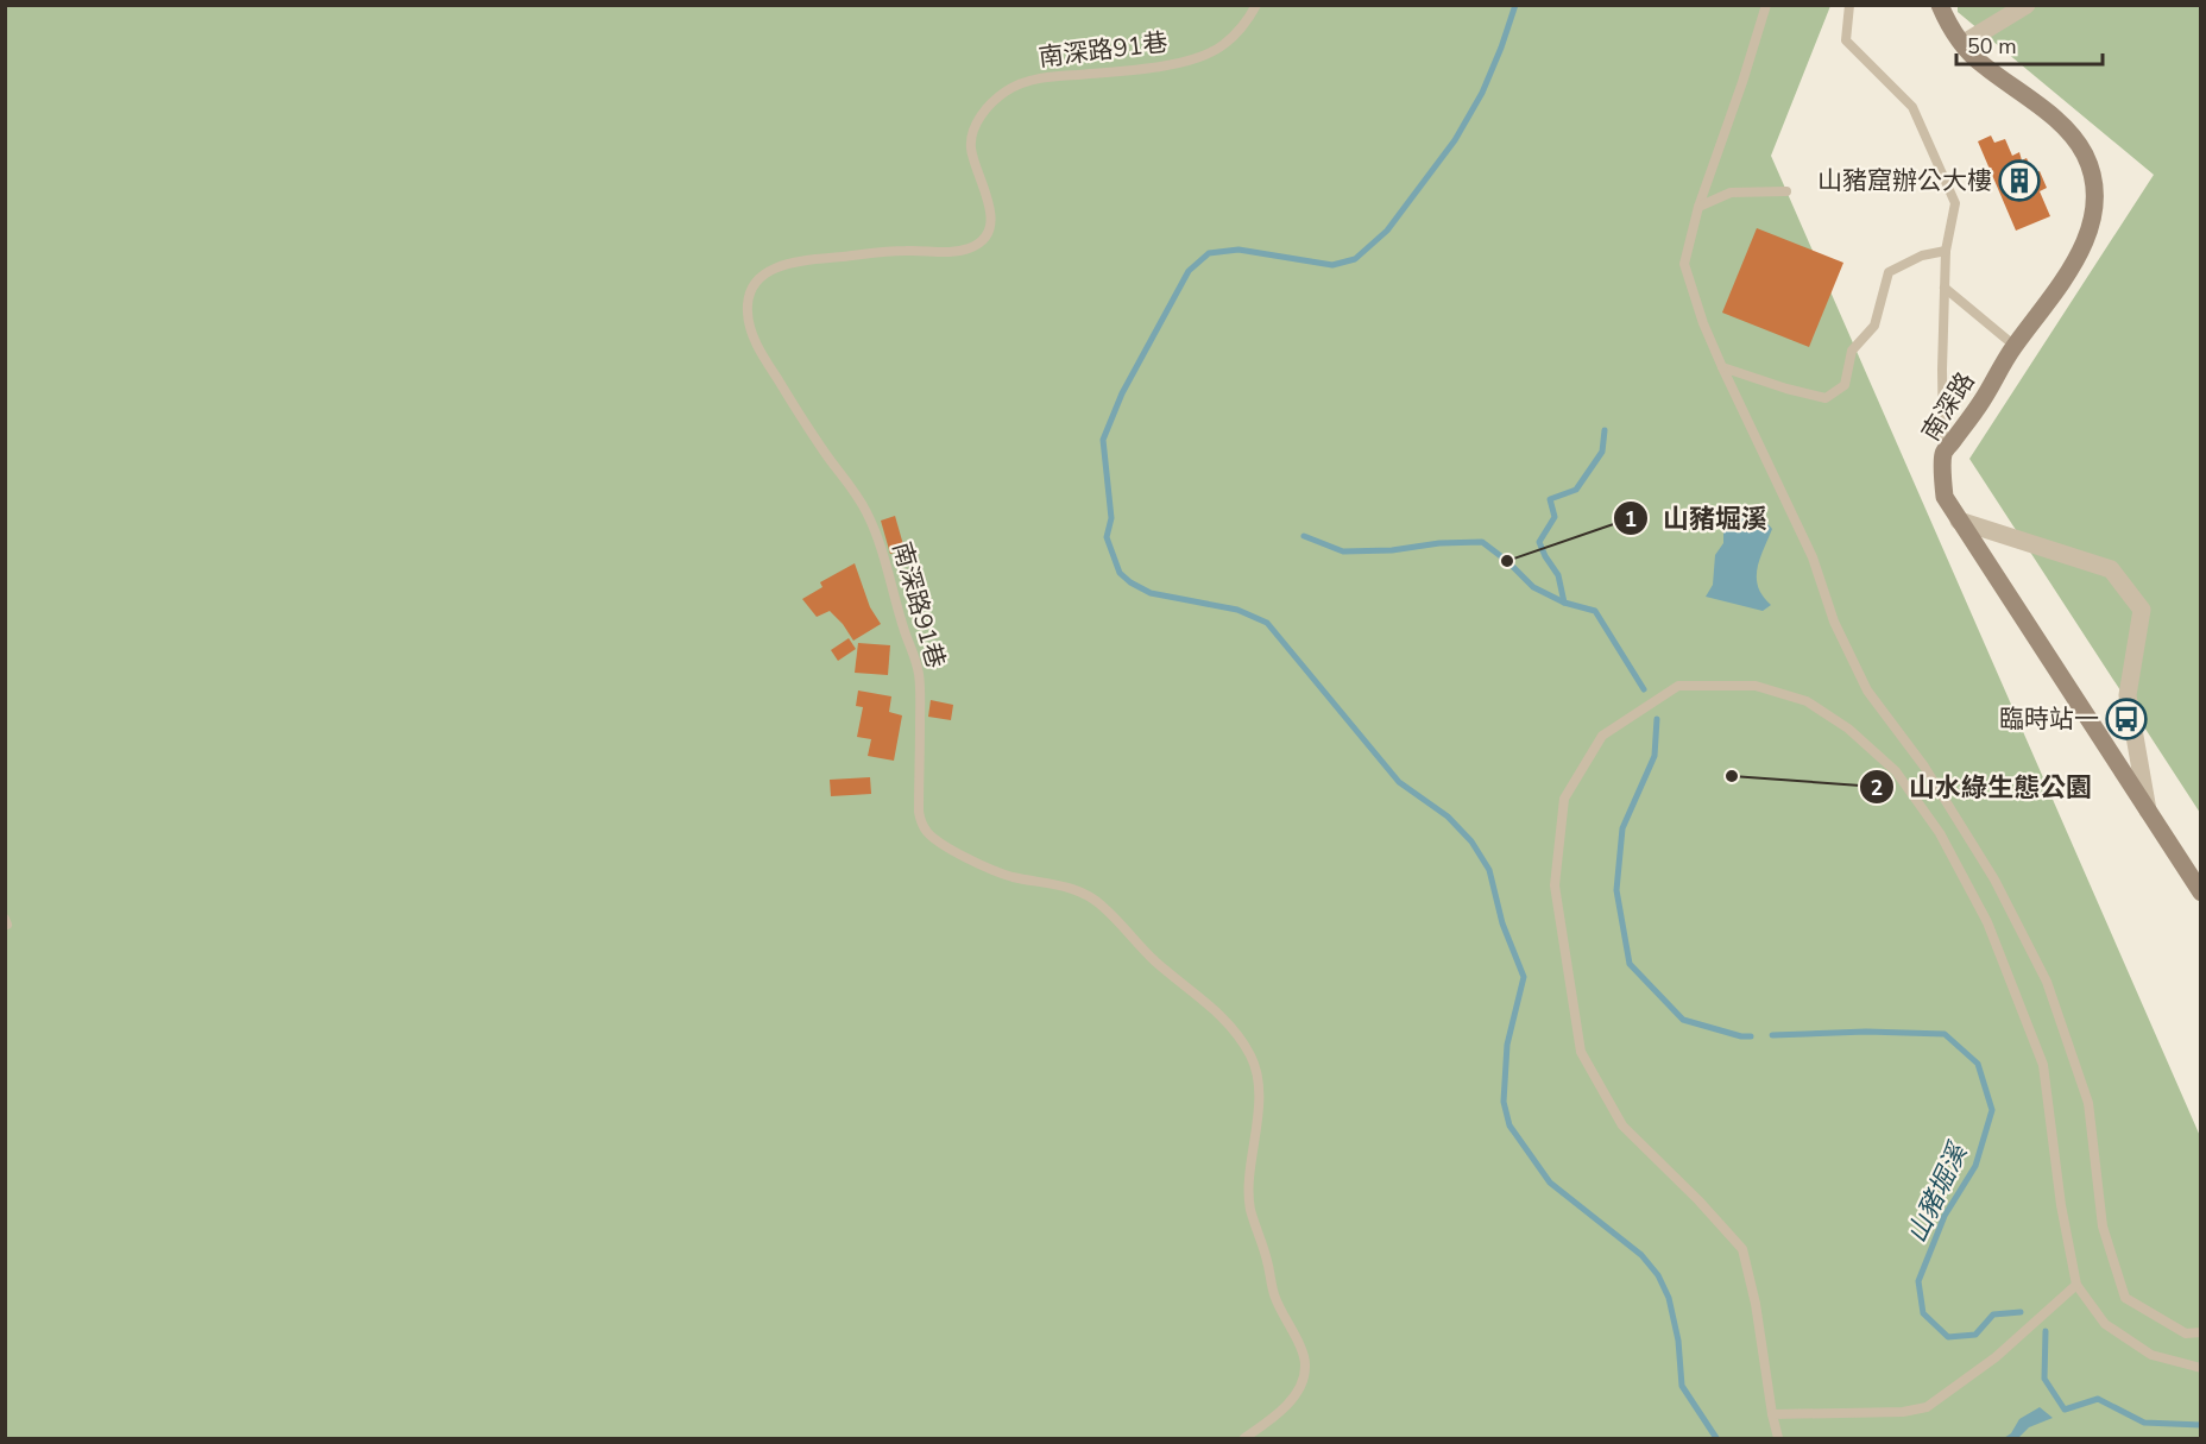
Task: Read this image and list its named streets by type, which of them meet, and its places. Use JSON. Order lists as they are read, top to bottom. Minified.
{"streets":{"main road":["南深路"],"lane":["南深路91巷"]},"water":["山豬堀溪"],"places":{"building":["山豬窟辦公大樓"],"other":["山豬堀溪","山水綠生態公園"],"bus stop":["臨時站一"]},"scale_bar":"50 m"}
